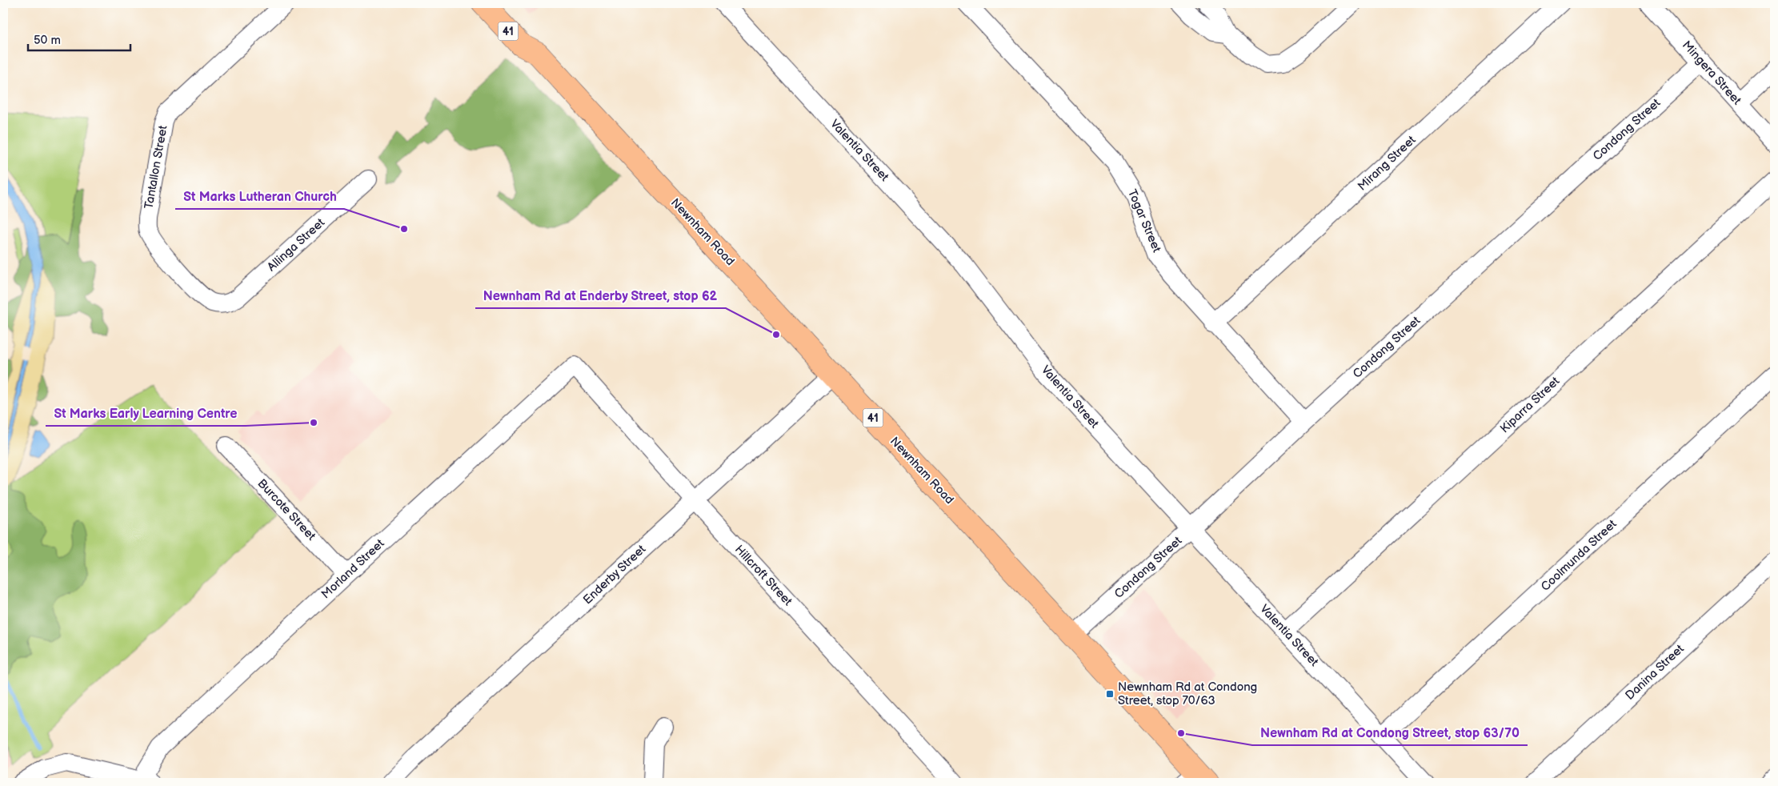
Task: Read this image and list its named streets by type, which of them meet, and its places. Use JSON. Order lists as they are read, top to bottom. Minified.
{"streets":{"main road":["41","Newnham Road"],"street":["Mingera Street","Condong Street","Valentia Street","Mirang Street","Tantallon Street","Togar Street","Allinga Street","Kiparra Street","Burcote Street","Coolmunda Street","Morland Street","Enderby Street","Hillcroft Street","Danina Street"]},"crossings":[["Mingera Street","Condong Street"],["Condong Street","Valentia Street"],["Condong Street","Togar Street"],["Condong Street","Newnham Road"],["Valentia Street","Kiparra Street"],["Valentia Street","Coolmunda Street"],["Mirang Street","Togar Street"],["Tantallon Street","Allinga Street"],["Newnham Road","Enderby Street"],["Burcote Street","Morland Street"],["Morland Street","Hillcroft Street"],["Enderby Street","Hillcroft Street"]],"places":{"other":["St Marks Lutheran Church","Newnham Rd at Enderby Street, stop 62","St Marks Early Learning Centre","Newnham Rd at Condong Street, stop 63/70"],"transit":["Newnham Rd at Condong Street, stop 70/63"]},"scale_bar":"50 m"}
